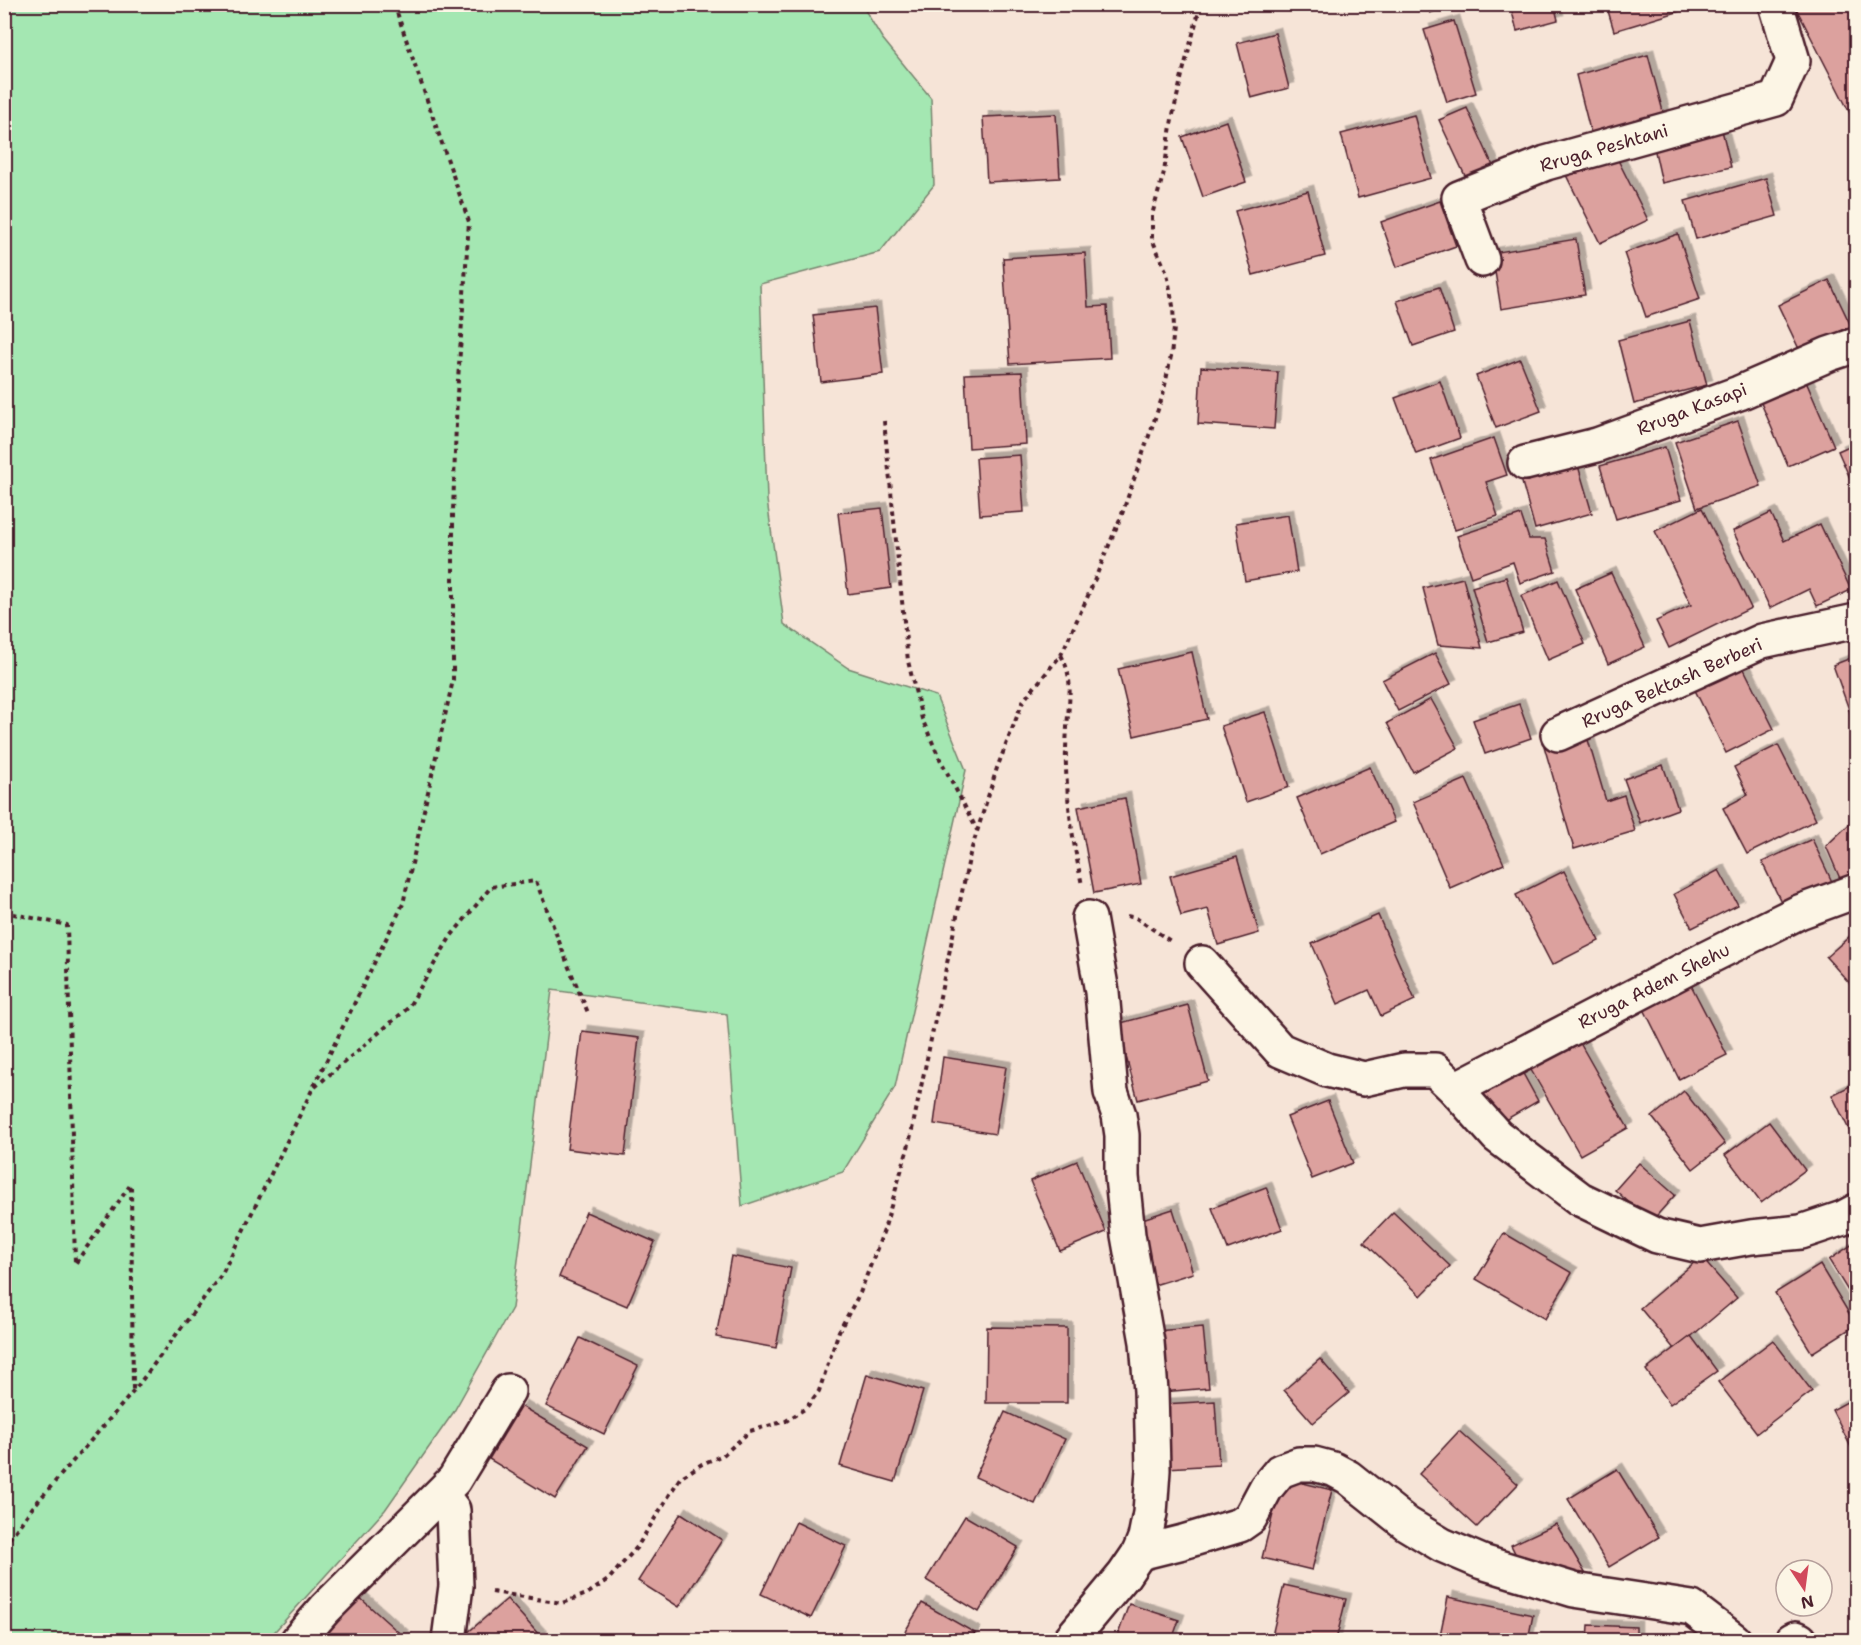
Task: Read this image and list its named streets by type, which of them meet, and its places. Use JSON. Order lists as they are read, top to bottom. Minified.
{"streets":{"lane":["Rruga Peshtani","Rruga Kasapi","Rruga Bektash Berberi","Rruga Adem Shehu"]},"north":"bottom"}
